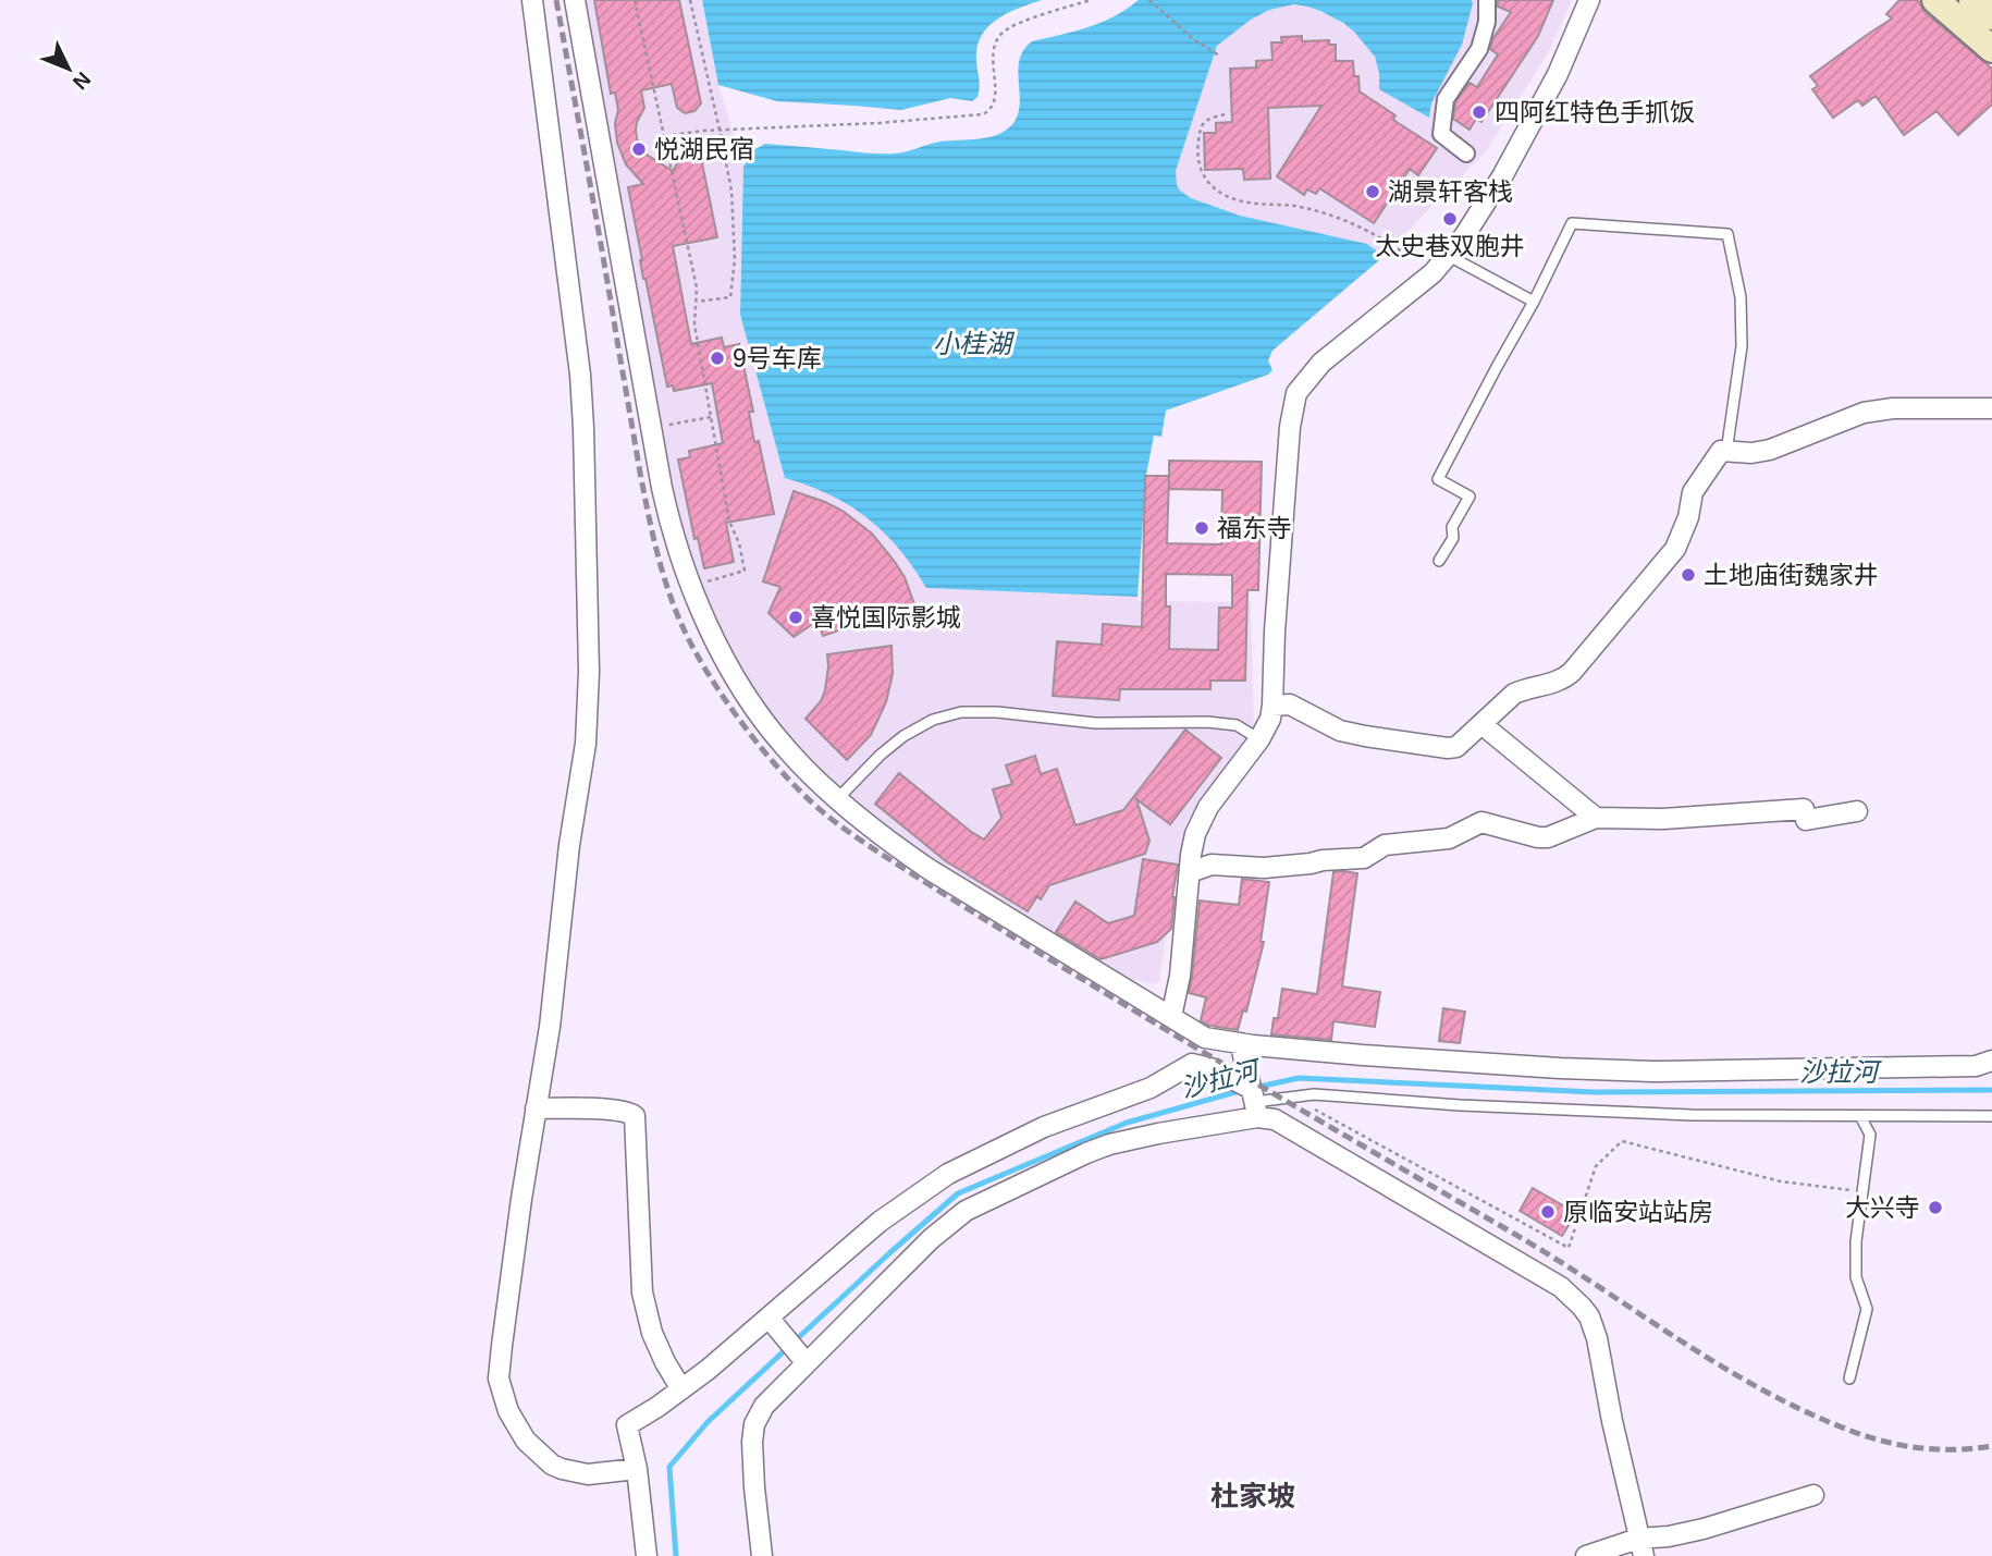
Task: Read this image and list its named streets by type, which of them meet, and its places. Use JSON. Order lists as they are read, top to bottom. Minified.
{"districts":["杜家坡"],"water":["小桂湖","沙拉河"],"places":["四阿红特色手抓饭","悦湖民宿","湖景轩客栈","太史巷双胞井","9号车库","福东寺","土地庙街魏家井","喜悦国际影城","大兴寺","原临安站站房"],"north":"bottom right"}
